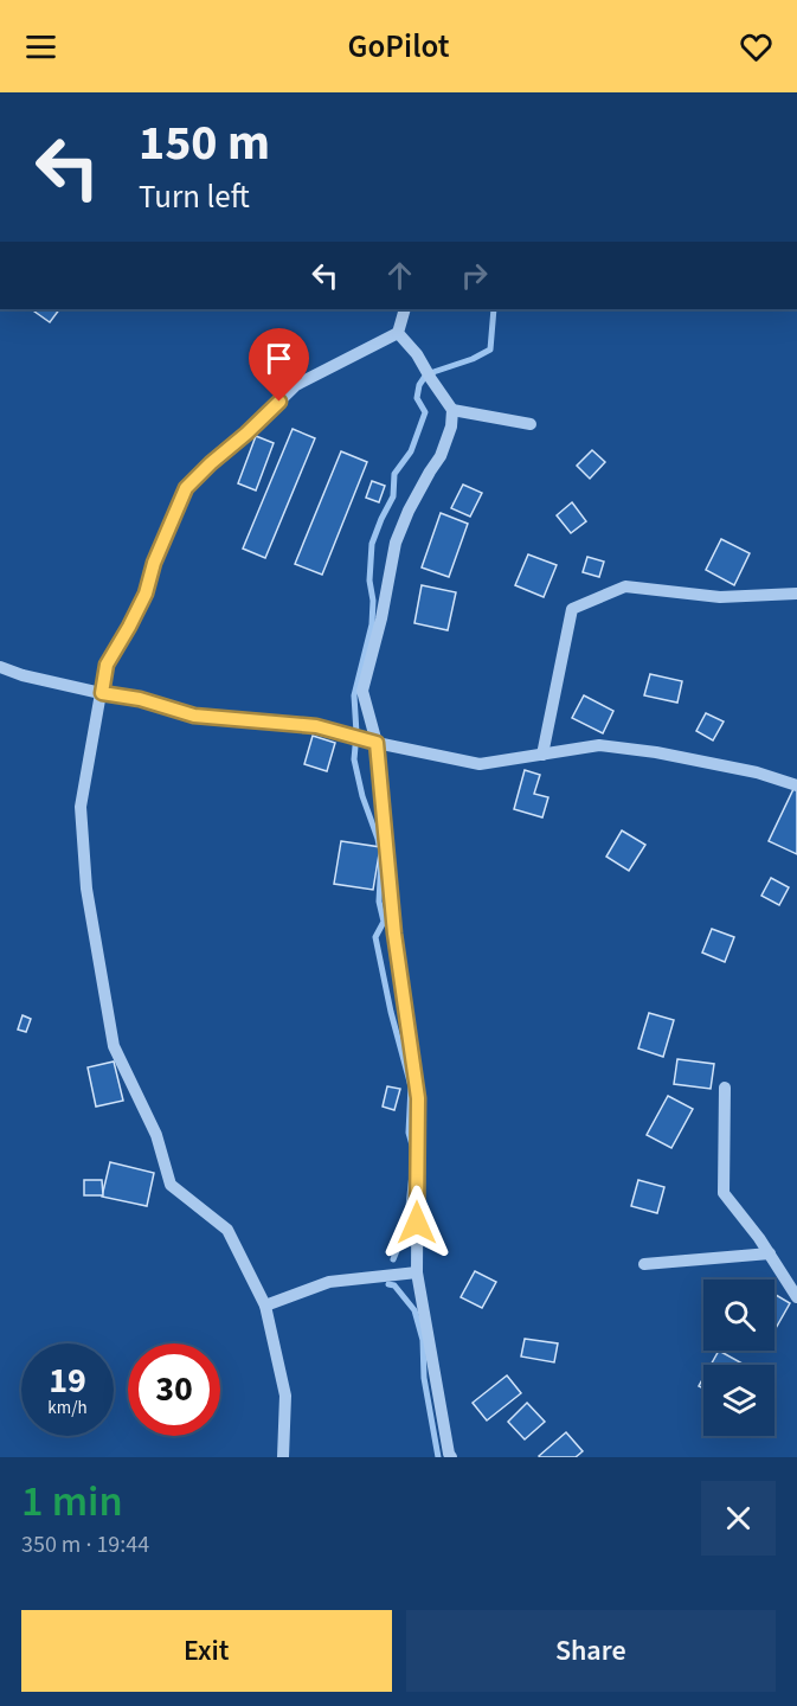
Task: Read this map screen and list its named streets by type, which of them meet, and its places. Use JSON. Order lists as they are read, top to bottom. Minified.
{"page":{"header":"GoPilot","turn":["150 m","Turn left"],"speed":"19 km/h","limit":"30","heading":["1 min","350 m · 19:44"],"buttons":["Exit","Share"]}}
